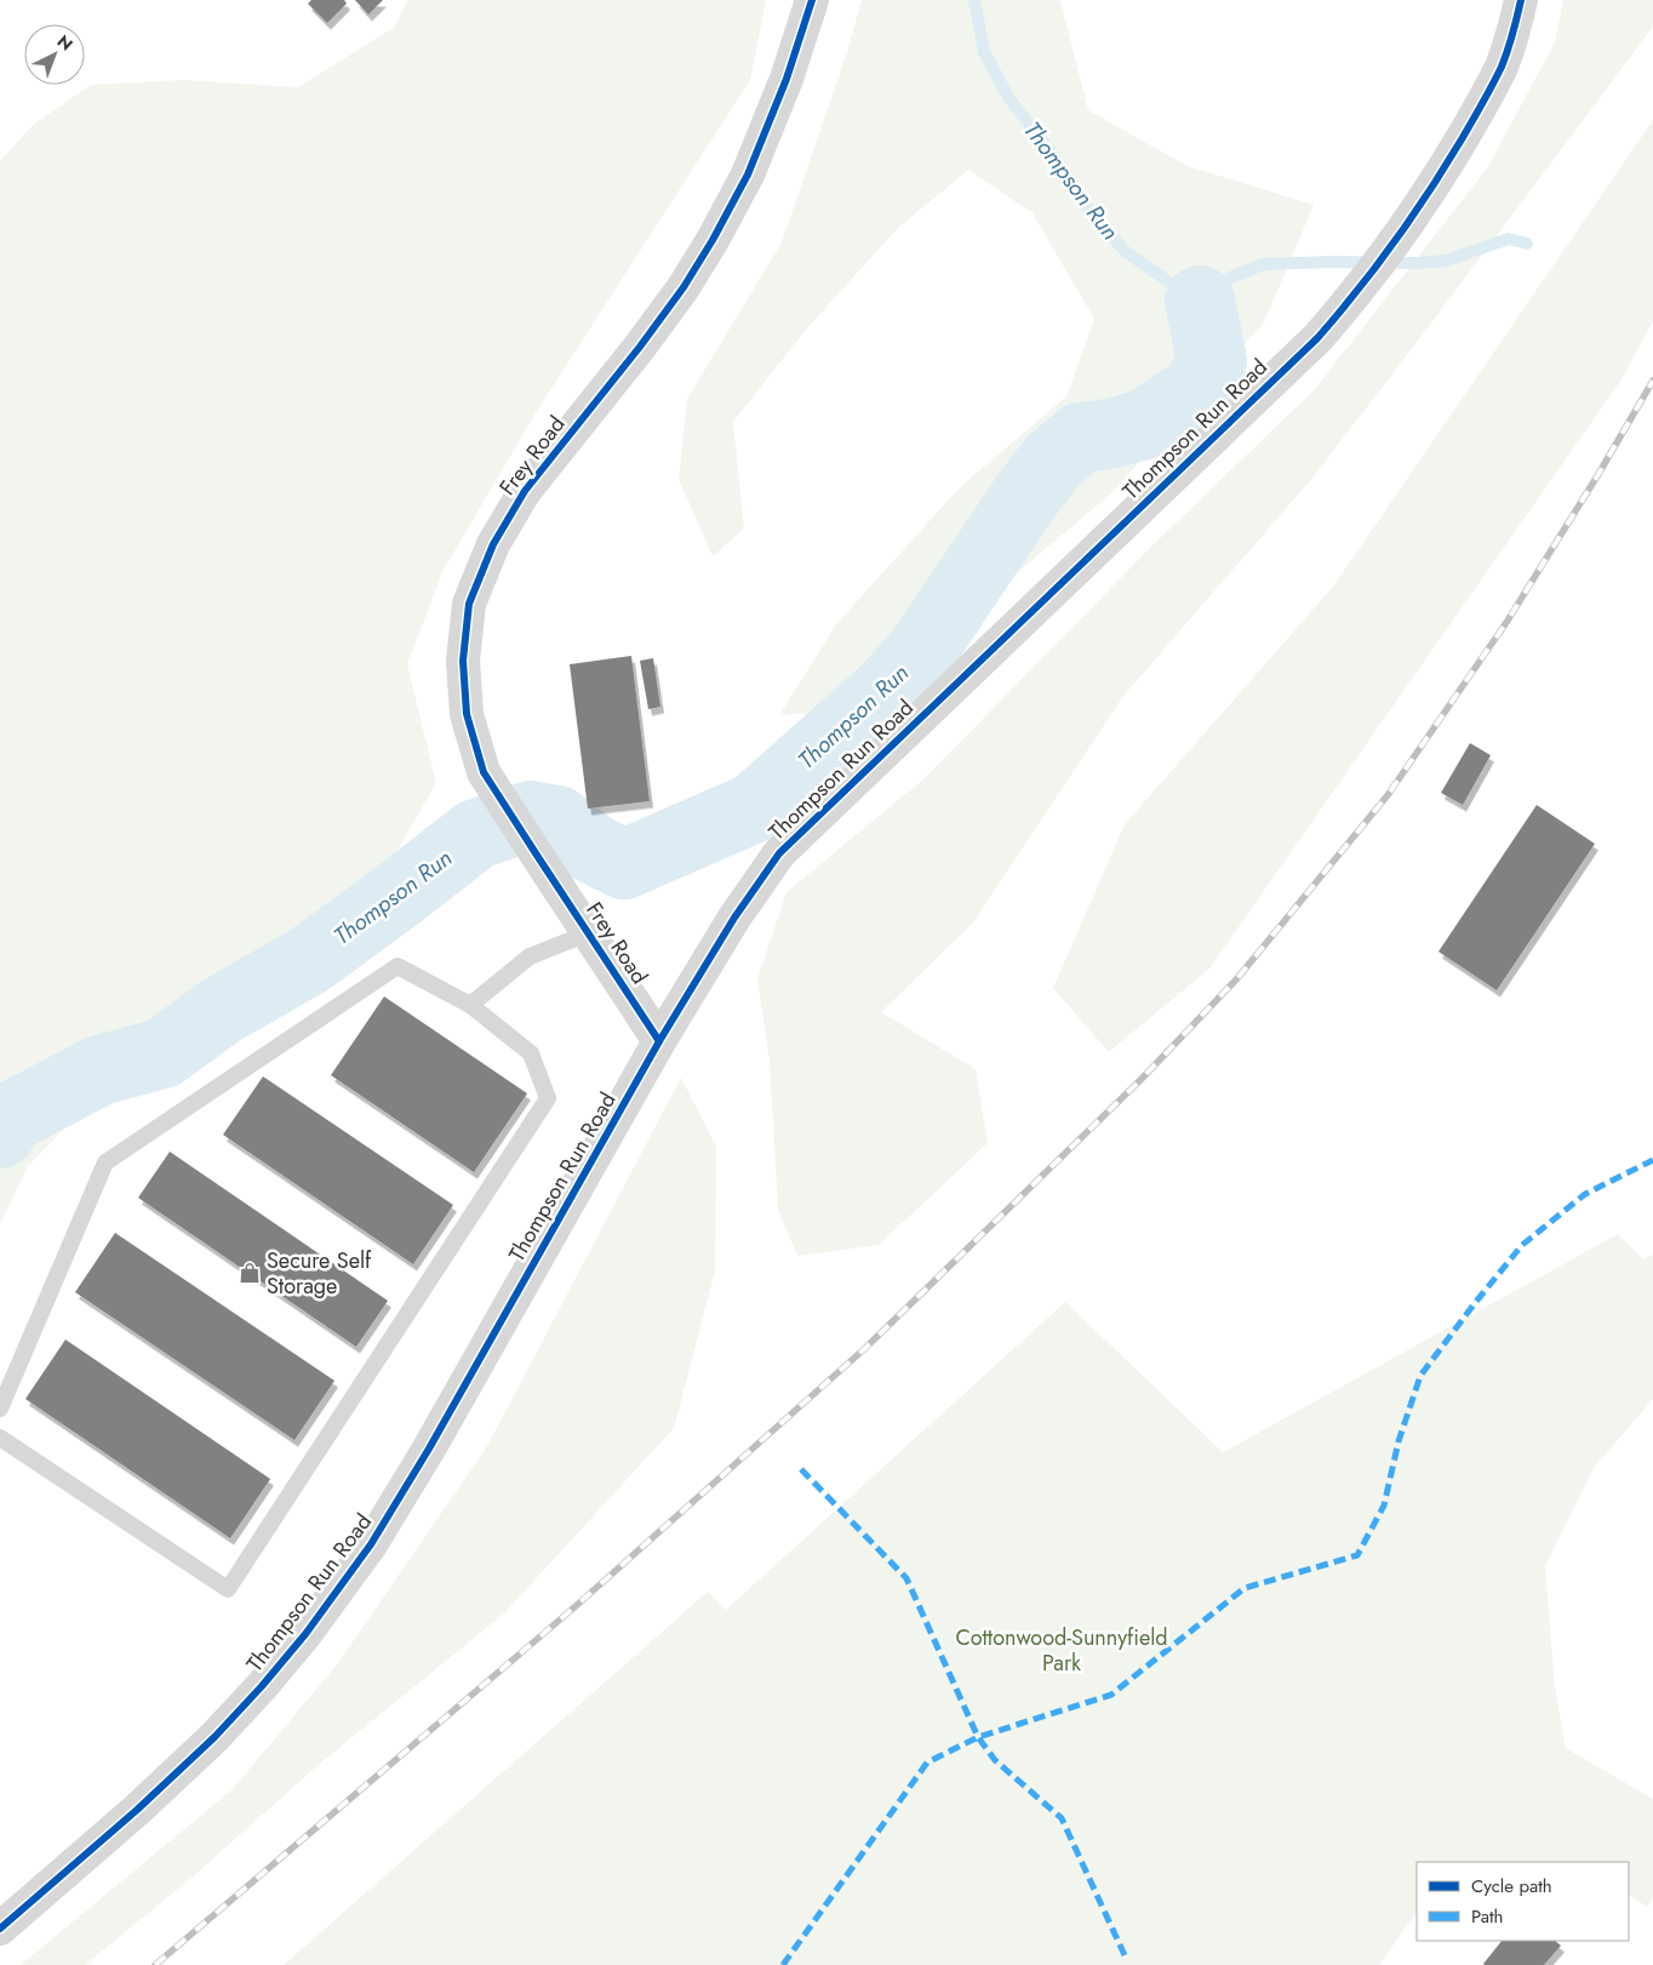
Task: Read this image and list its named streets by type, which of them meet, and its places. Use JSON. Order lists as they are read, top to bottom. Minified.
{"streets":{"street":["Thompson Run Road","Frey Road"]},"crossings":[["Thompson Run Road","Frey Road"]],"water":["Thompson Run"],"parks":["Cottonwood-Sunnyfield Park"],"places":{"shop":["Secure Self Storage"]},"legend":["Cycle path","Path"],"north":"top right"}
